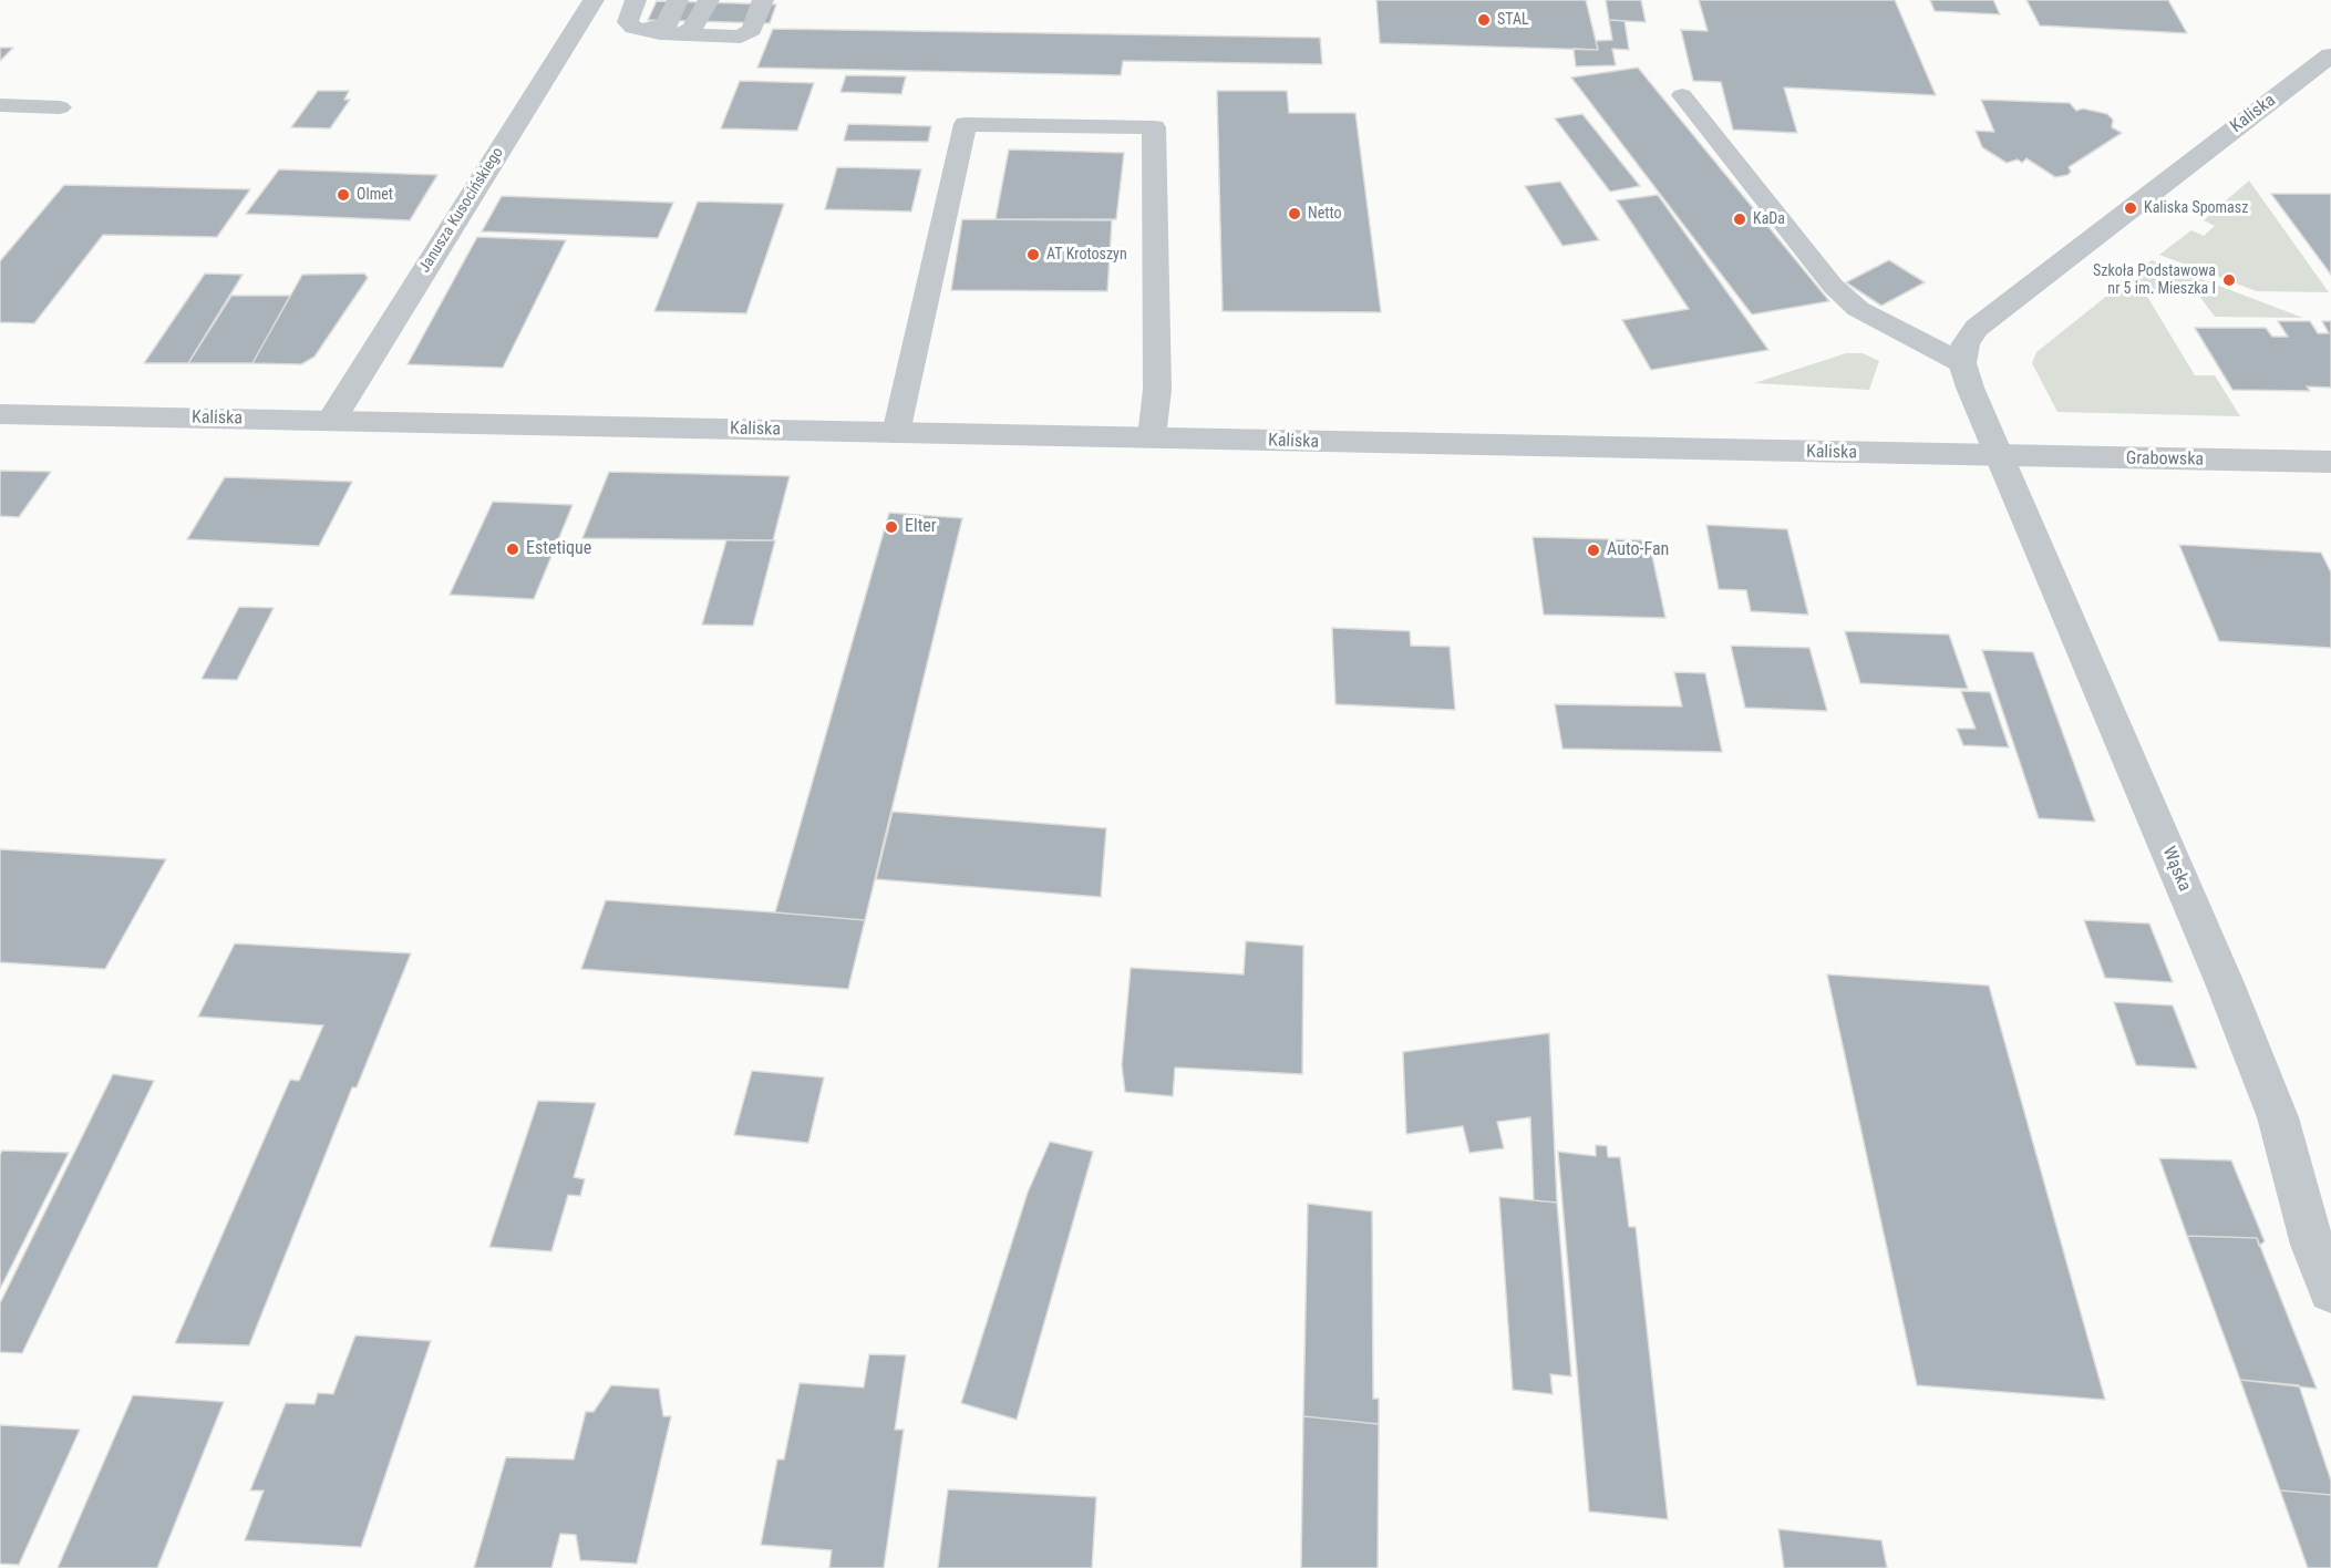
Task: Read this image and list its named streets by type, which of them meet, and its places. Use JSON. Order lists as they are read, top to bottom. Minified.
{"streets":{"street":["Kaliska","Janusza Kusocińskiego","Grabowska","Wąska"]},"crossings":[["Kaliska","Janusza Kusocińskiego"],["Kaliska","Grabowska"],["Kaliska","Wąska"],["Grabowska","Wąska"]],"places":["STAL","Olmet","Kaliska Spomasz","Netto","KaDa","AT Krotoszyn","Szkoła Podstawowa nr 5 im. Mieszka I","Elter","Estetique","Auto-Fan"]}
